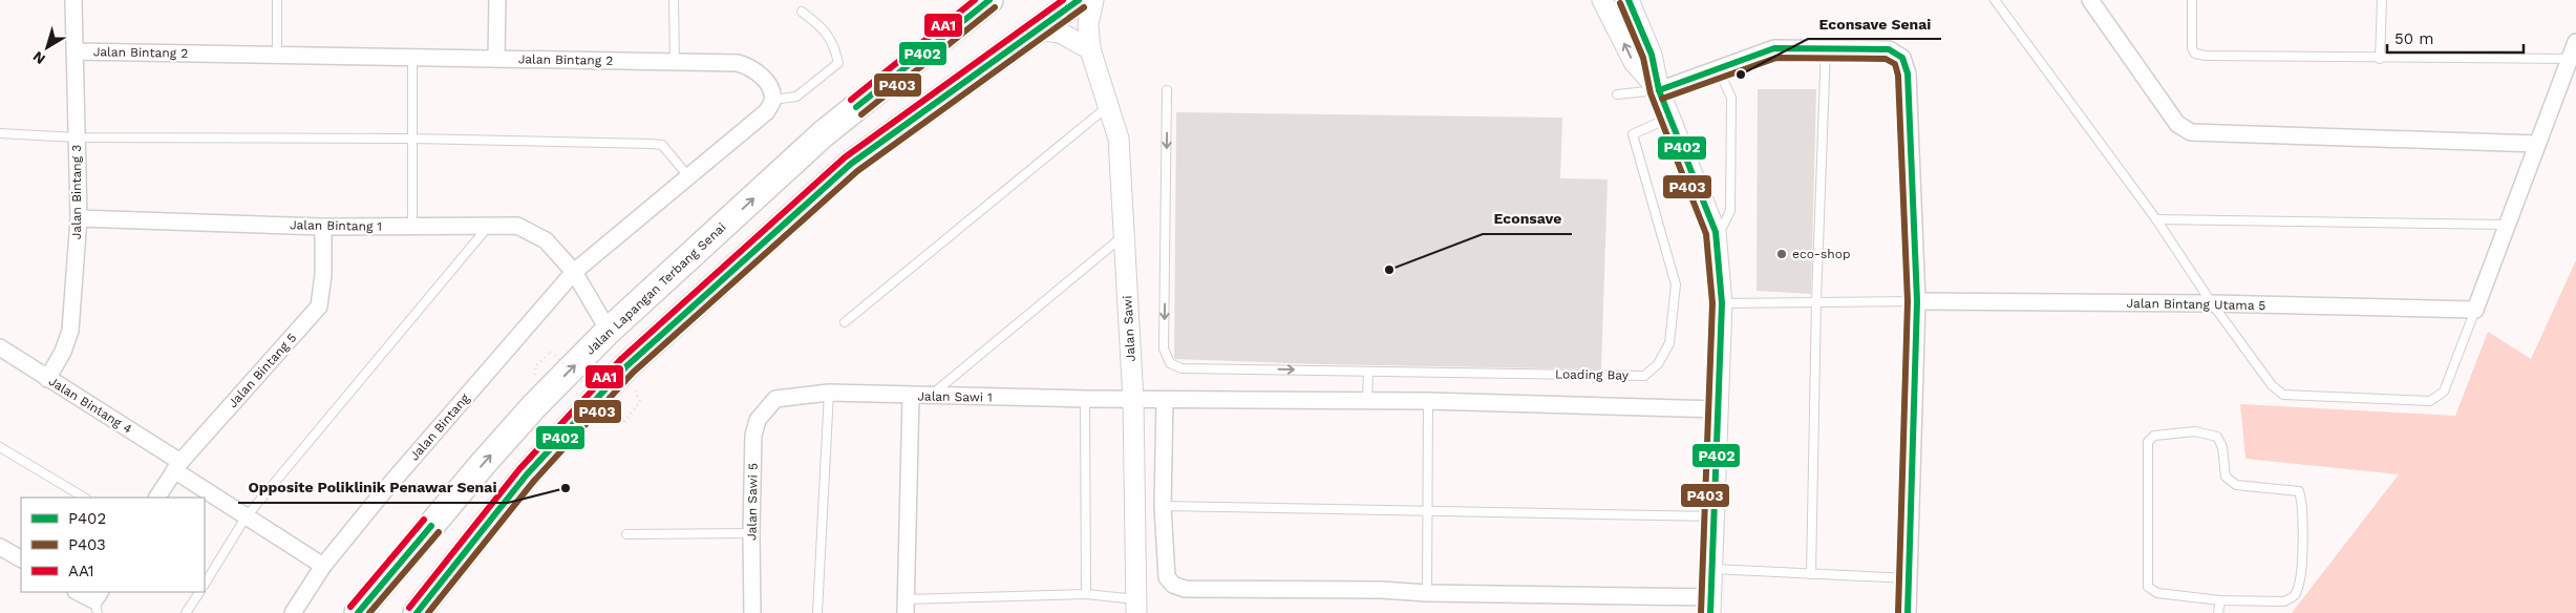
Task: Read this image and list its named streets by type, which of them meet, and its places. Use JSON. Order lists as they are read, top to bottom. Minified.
{"streets":{"highway":["Jalan Lapangan Terbang Senai"],"street":["Jalan Bintang 2","Jalan Bintang 3","Jalan Bintang 1","Jalan Bintang Utama 5","Jalan Sawi","Jalan Bintang 5","Jalan Sawi 1","Jalan Bintang 4","Jalan Bintang","Jalan Sawi 5"],"lane":["Loading Bay"]},"crossings":[["Jalan Bintang 2","Jalan Bintang 3"],["Jalan Bintang 3","Jalan Bintang 1"],["Jalan Bintang 3","Jalan Bintang 4"],["Jalan Bintang 1","Jalan Lapangan Terbang Senai"],["Jalan Bintang 1","Jalan Bintang 5"],["Jalan Bintang 1","Jalan Bintang"],["Jalan Sawi","Jalan Sawi 1"],["Jalan Bintang 5","Jalan Bintang 4"],["Jalan Sawi 1","Jalan Sawi 5"],["Jalan Bintang 4","Jalan Bintang"]],"places":["Econsave Senai","eco-shop","Econsave","Opposite Poliklinik Penawar Senai"],"lines":["transit line P402","transit line AA1","transit line P403"],"legend":["P402","P403","AA1"],"scale_bar":"50 m","north":"bottom left"}
